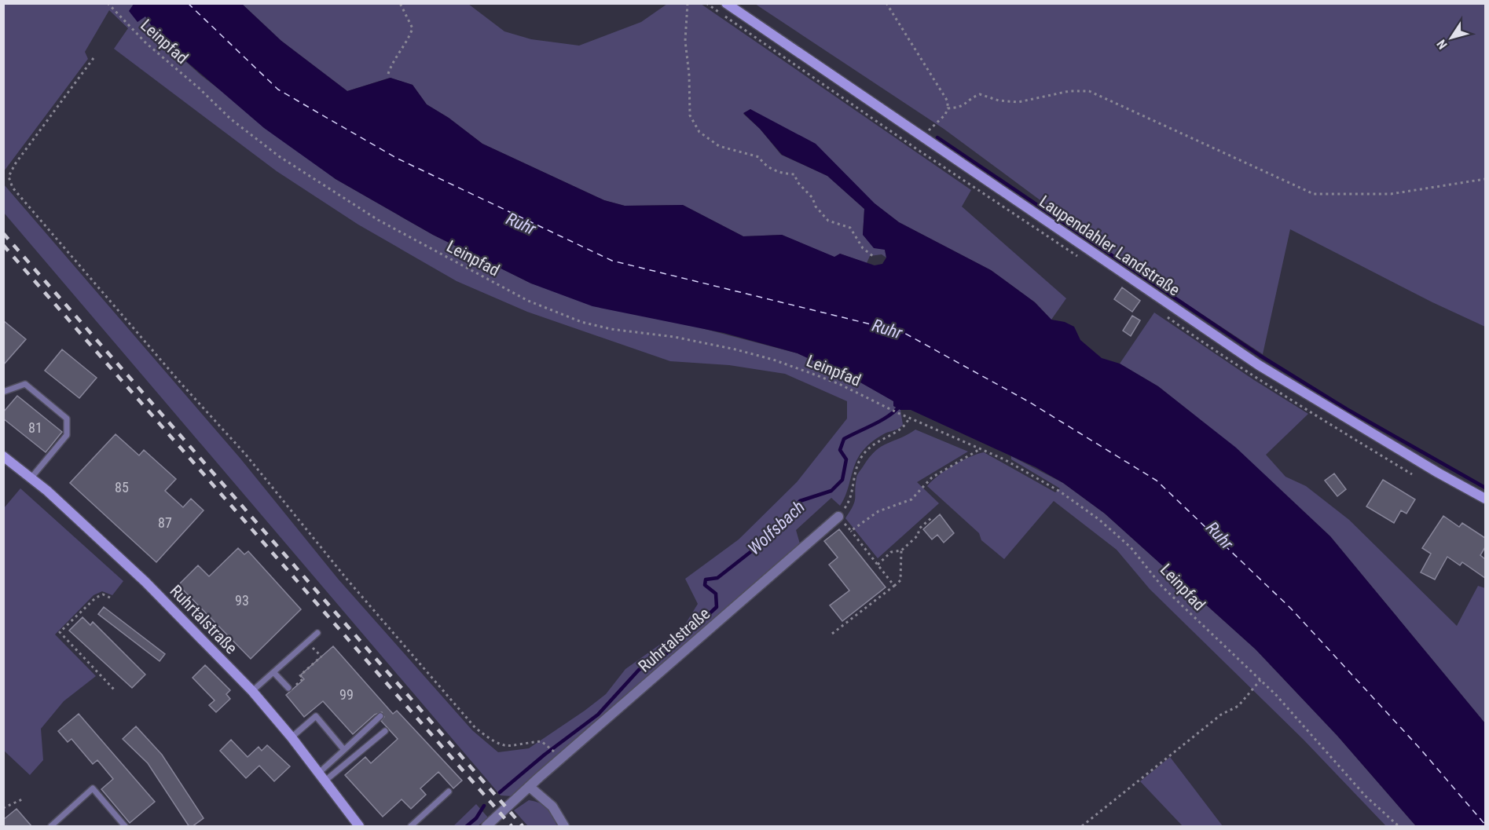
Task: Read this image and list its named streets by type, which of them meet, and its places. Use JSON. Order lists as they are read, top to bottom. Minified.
{"streets":{"main road":["Laupendahler Landstraße","Ruhrtalstraße"],"path":["Leinpfad"]},"water":["Ruhr","Wolfsbach"],"house_numbers":["81","85","87","93","99"],"north":"bottom left"}
